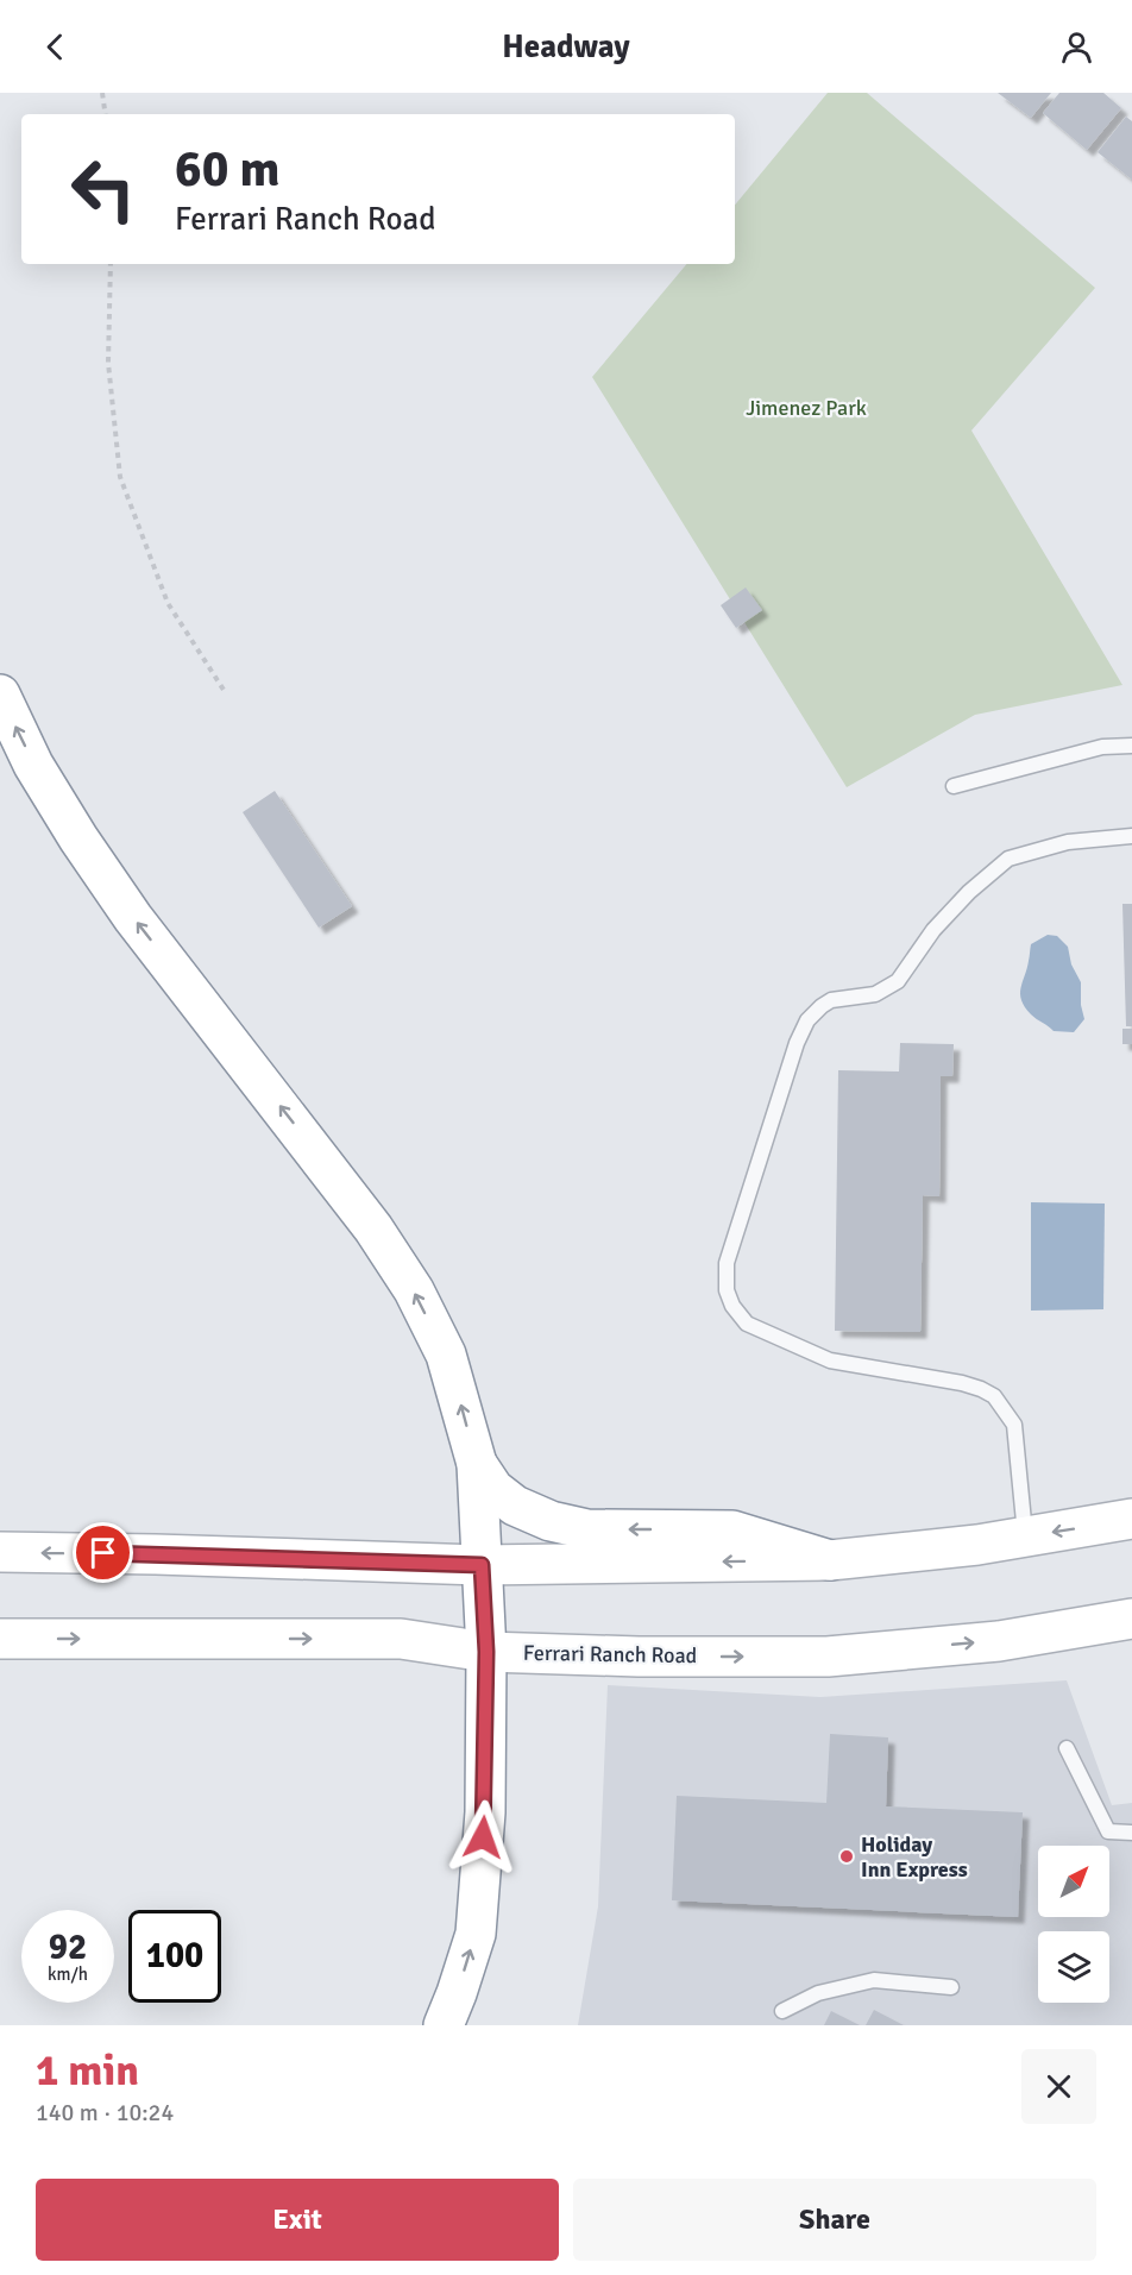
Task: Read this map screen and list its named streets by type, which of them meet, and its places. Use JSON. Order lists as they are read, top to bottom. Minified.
{"streets":{"main road":["Ferrari Ranch Road"]},"parks":["Jimenez Park"],"places":["Holiday Inn Express"],"north":"top right","page":{"header":"Headway","turn":["60 m","Ferrari Ranch Road"],"speed":"92 km/h","limit":"100","heading":["1 min","140 m · 10:24"],"buttons":["Exit","Share"]}}
